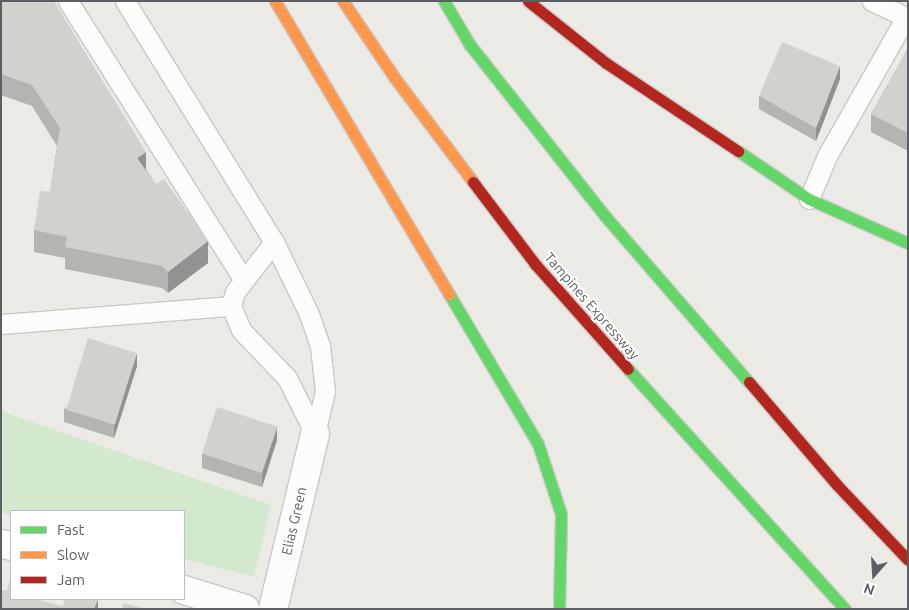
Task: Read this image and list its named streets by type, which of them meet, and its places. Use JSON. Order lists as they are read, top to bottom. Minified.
{"streets":{"highway":["Tampines Expressway"],"street":["Elias Green"]},"legend":["Fast","Slow","Jam"],"north":"bottom"}
